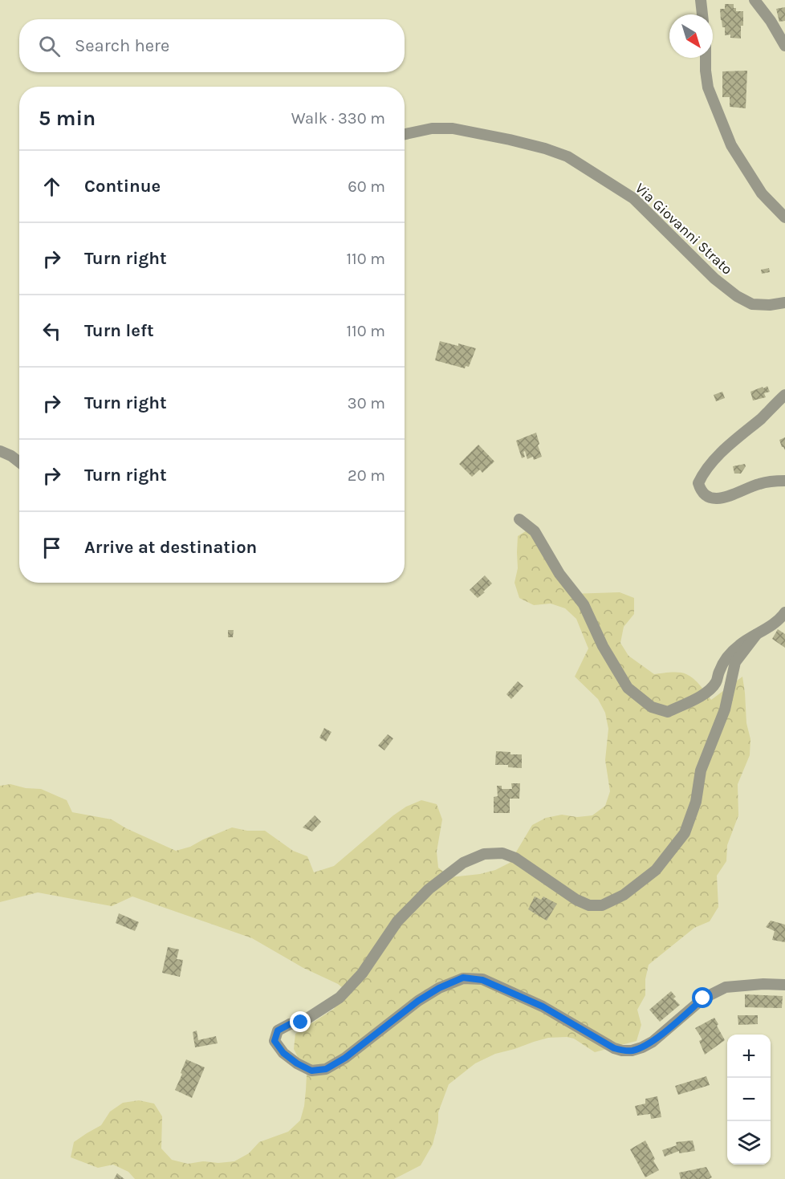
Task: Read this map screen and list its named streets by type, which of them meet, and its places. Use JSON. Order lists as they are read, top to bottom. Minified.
{"streets":{"street":["Via Giovanni Strato"]},"north":"bottom right","page":{"search":"Search here","heading":["5 min","Walk · 330 m"],"list":[["Continue","60 m"],["Turn right","110 m"],["Turn left","110 m"],["Turn right","30 m"],["Turn right","20 m"],"Arrive at destination"],"map_buttons":["+","−"]}}
